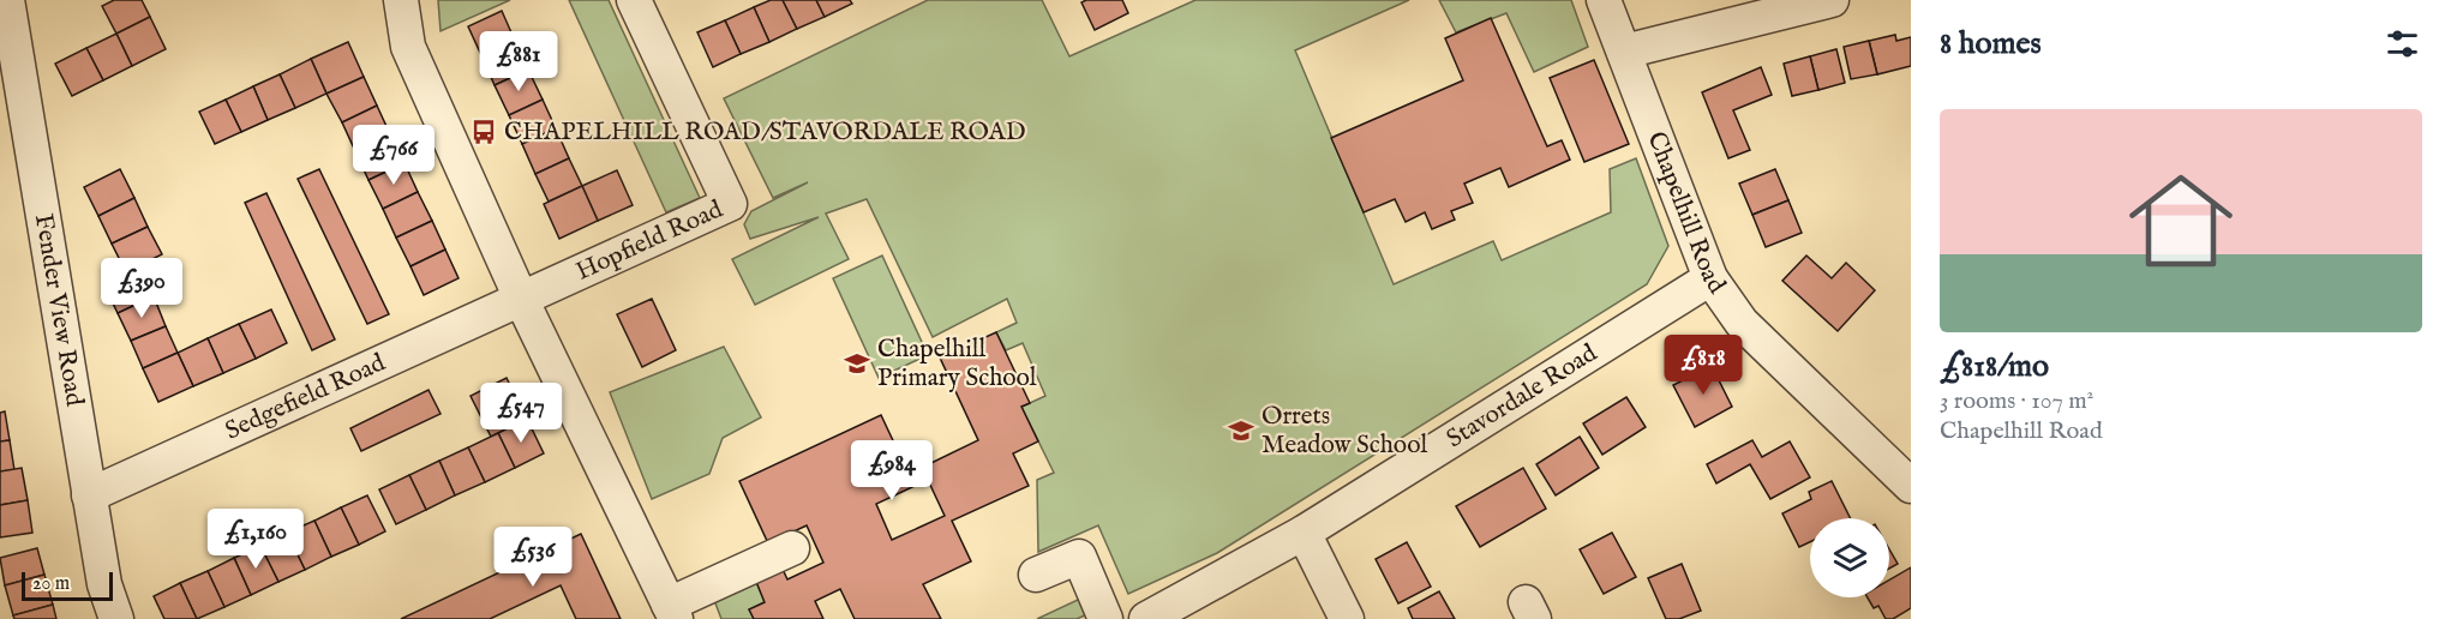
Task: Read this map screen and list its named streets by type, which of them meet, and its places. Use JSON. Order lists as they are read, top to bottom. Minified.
{"streets":{"street":["Chapelhill Road","Hopfield Road","Fender View Road","Stavordale Road","Sedgefield Road"]},"crossings":[["Chapelhill Road","Stavordale Road"],["Hopfield Road","Sedgefield Road"],["Fender View Road","Sedgefield Road"]],"places":{"bus stop":["CHAPELHILL ROAD/STAVORDALE ROAD"],"school or university":["Chapelhill Primary School","Orrets Meadow School"]},"scale_bar":"20 m","page":{"heading":"8 homes","price":["£881","£766","£390","£818","£547","£984","£1,160","£536"],"list":[{"name":"£818/mo","note":"3 rooms · 107 m² · Chapelhill Road"}],"scale":"20 m"}}
